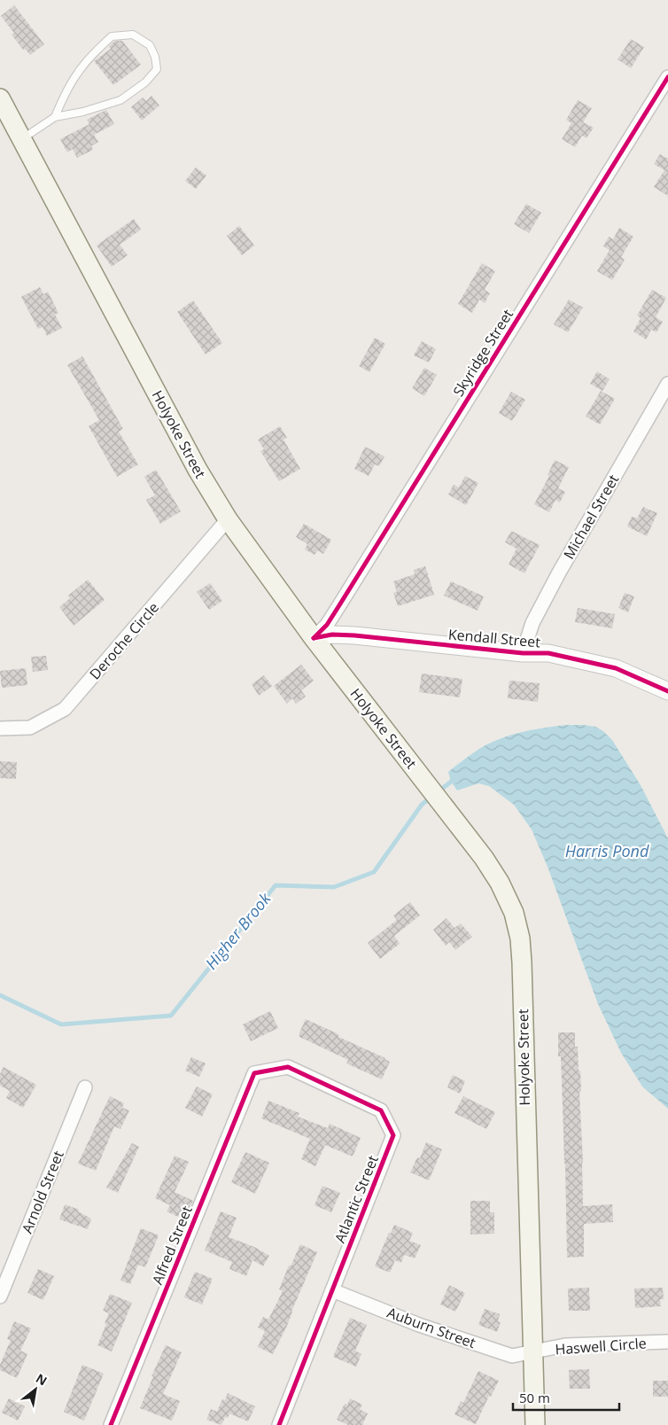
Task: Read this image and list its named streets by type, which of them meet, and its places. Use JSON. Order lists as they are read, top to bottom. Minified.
{"streets":{"main road":["Holyoke Street"],"street":["Skyridge Street","Michael Street","Kendall Street","Deroche Circle","Arnold Street","Atlantic Street","Alfred Street","Auburn Street","Haswell Circle"]},"crossings":[["Skyridge Street","Holyoke Street"],["Skyridge Street","Kendall Street"],["Holyoke Street","Kendall Street"],["Holyoke Street","Deroche Circle"],["Holyoke Street","Auburn Street"],["Holyoke Street","Haswell Circle"],["Michael Street","Kendall Street"],["Atlantic Street","Alfred Street"],["Atlantic Street","Auburn Street"],["Auburn Street","Haswell Circle"]],"water":["Harris Pond","Higher Brook"],"scale_bar":"50 m","north":"top right"}
